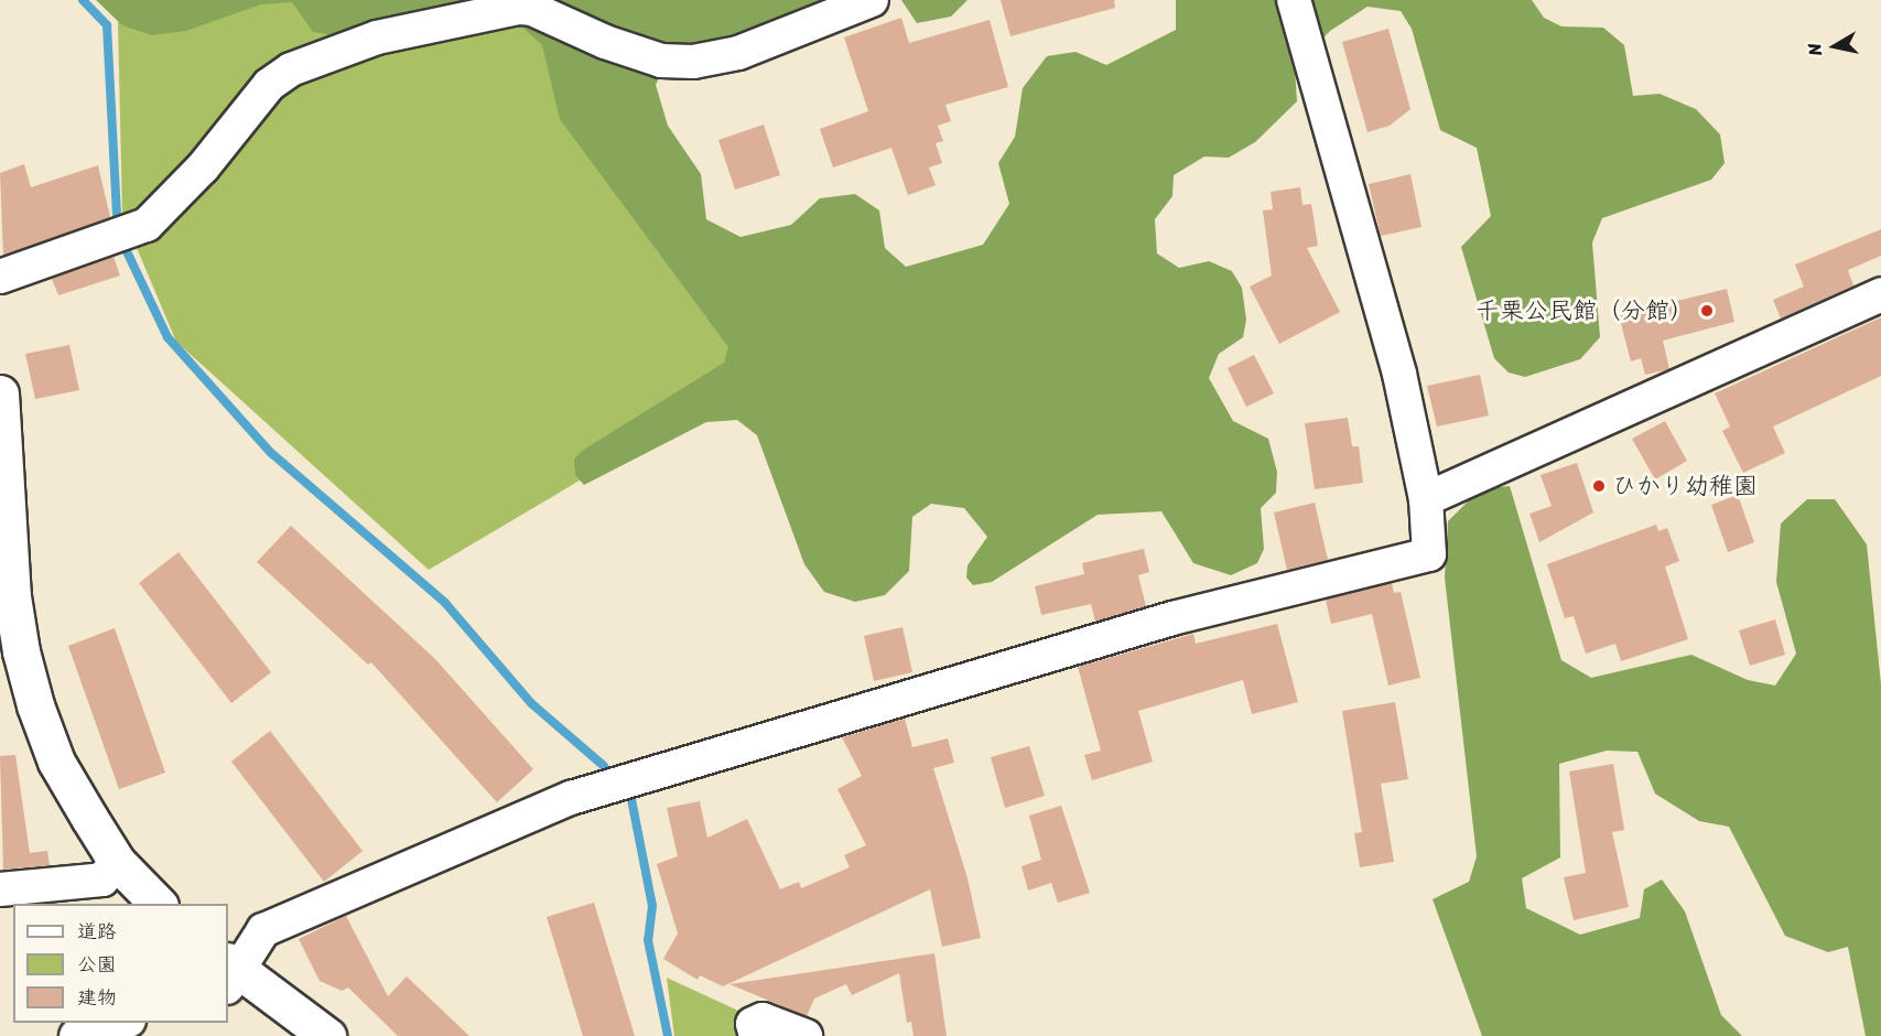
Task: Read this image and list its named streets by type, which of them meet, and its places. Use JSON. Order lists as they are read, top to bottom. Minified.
{"places":["千栗公民館（分館）","ひかり幼稚園"],"legend":["道路","公園","建物"],"north":"left"}
